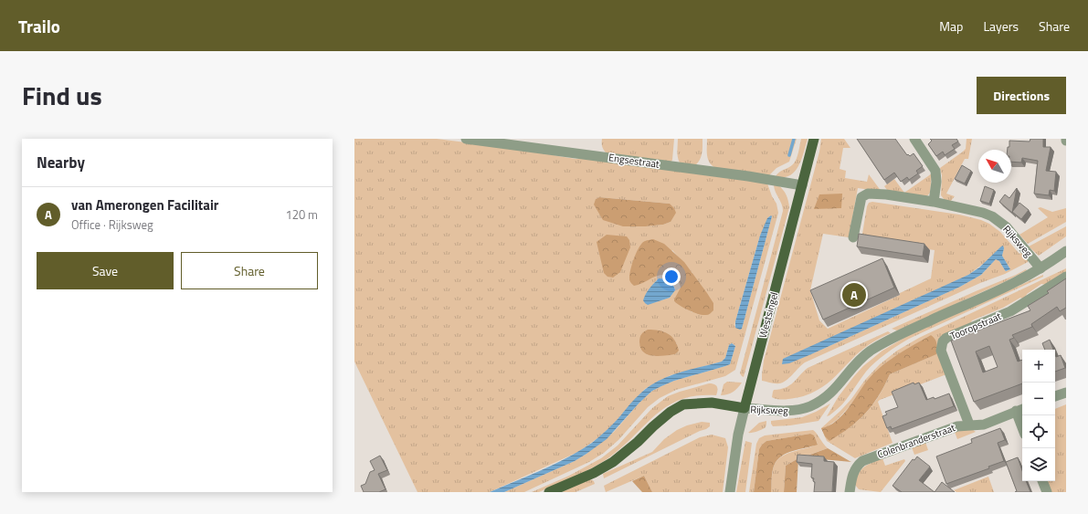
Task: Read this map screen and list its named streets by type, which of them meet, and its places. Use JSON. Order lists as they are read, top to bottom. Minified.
{"streets":{"main road":["Rijksweg","Westsingel"],"street":["Engsestraat","Tooropstraat","Colenbranderstraat"]},"crossings":[["Engsestraat","Westsingel"],["Rijksweg","Westsingel"],["Tooropstraat","Colenbranderstraat"]],"north":"top left","page":{"header":"Trailo","nav":["Map","Layers","Share"],"title":"Find us","buttons":["Directions",["Save","Share"]],"heading":"Nearby","list":[{"mark":"A","name":"van Amerongen Facilitair","note":"Office · Rijksweg","value":"120 m"}],"pins":"A","map_buttons":["+","−"]}}
